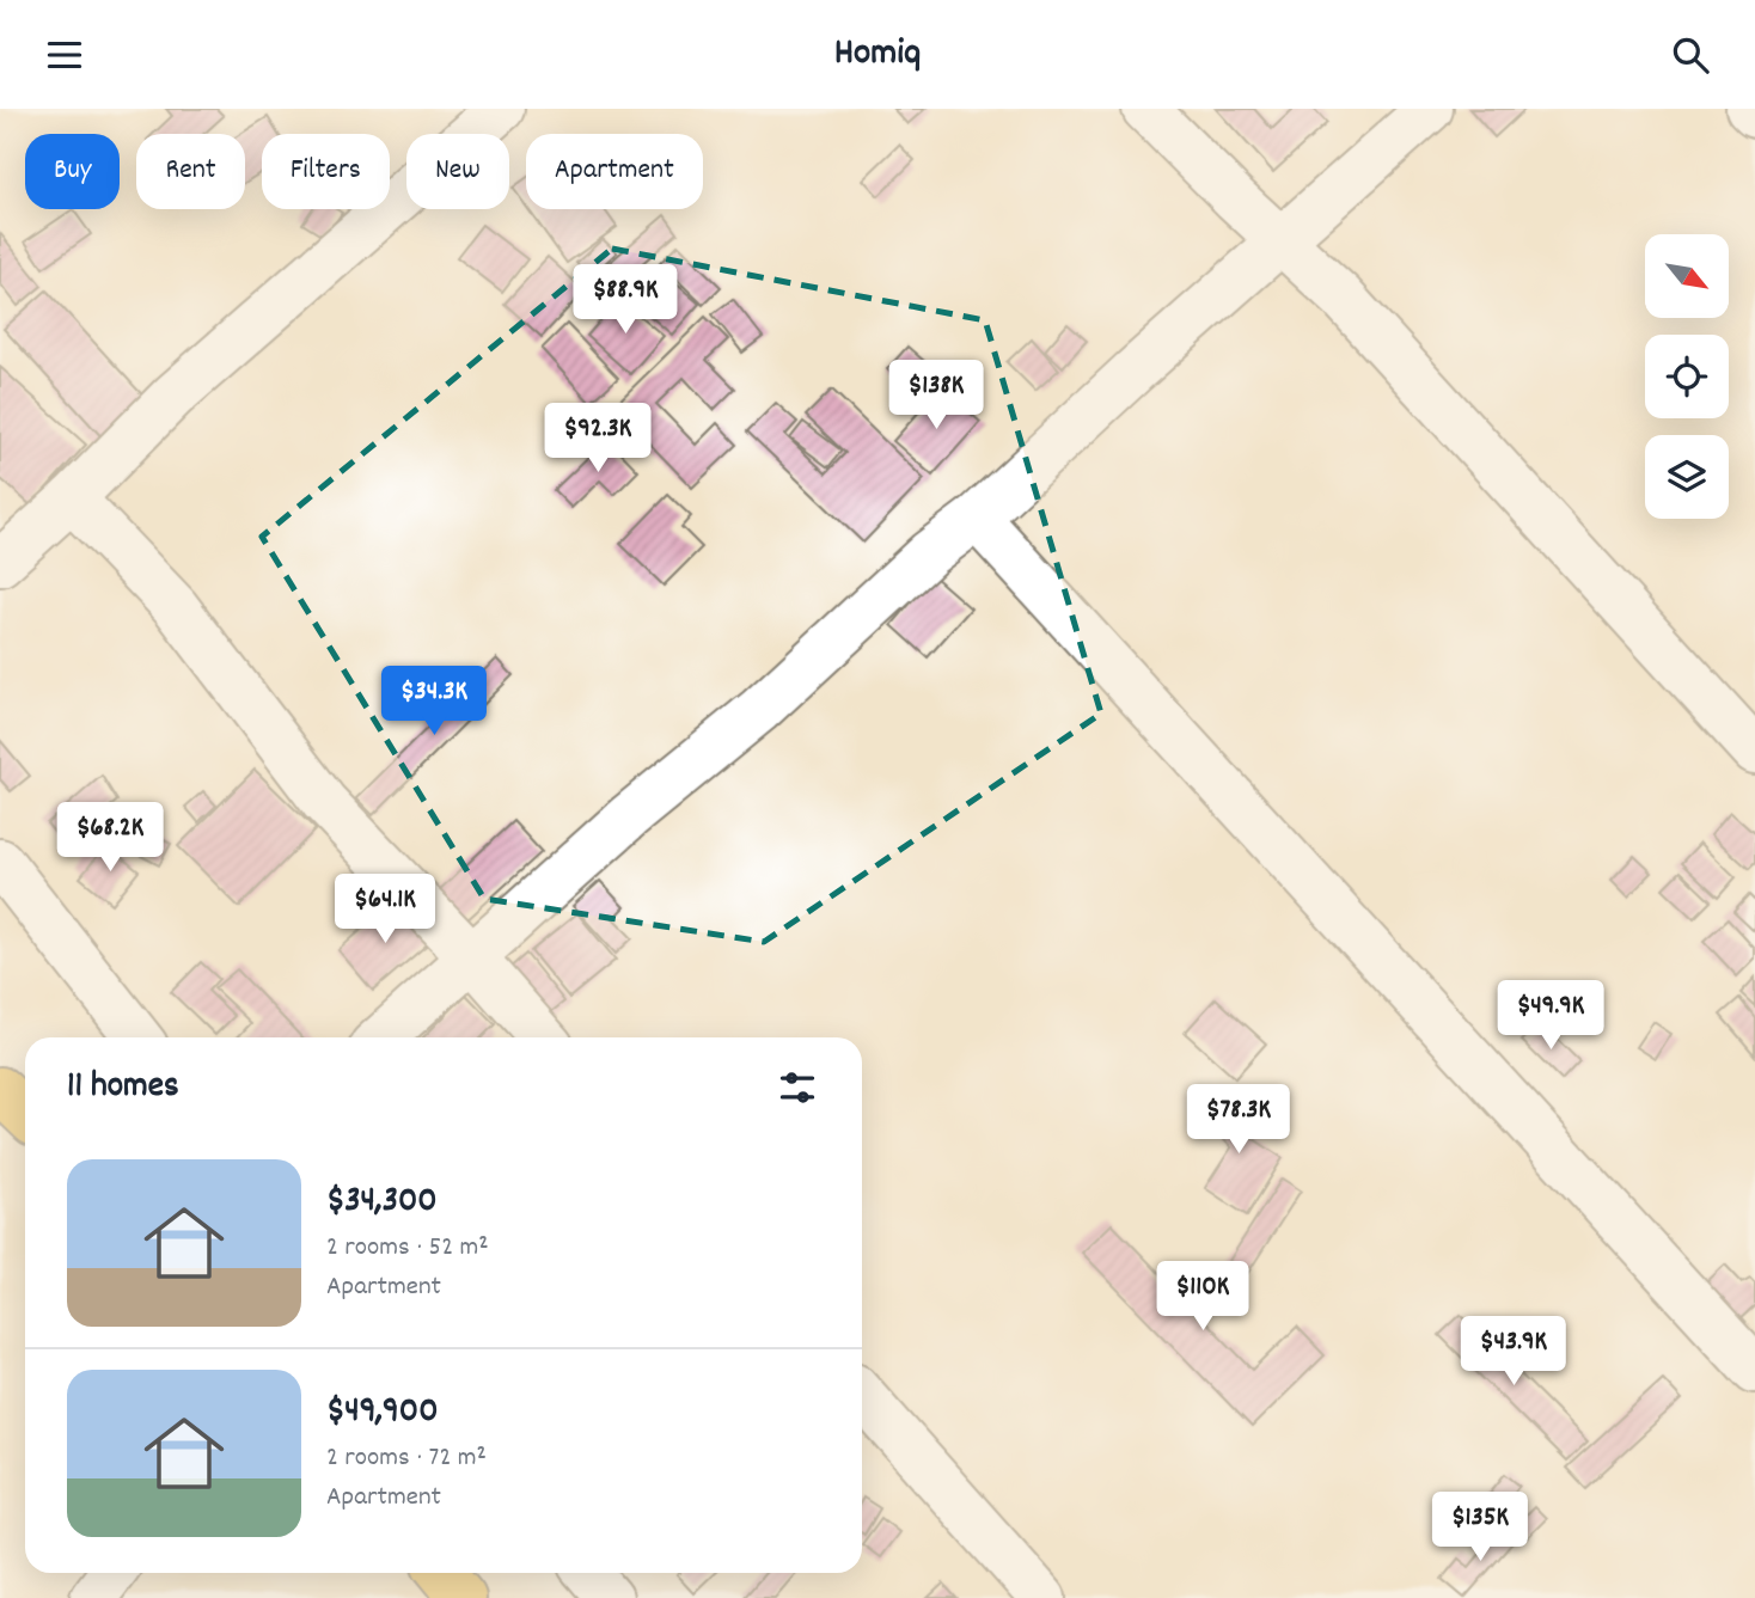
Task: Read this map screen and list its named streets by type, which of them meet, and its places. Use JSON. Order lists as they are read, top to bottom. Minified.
{"north":"bottom right","page":{"header":"Homiq","chip":["Buy","Rent","Filters","New","Apartment"],"price":["$88.9K","$138K","$92.3K","$34.3K","$68.2K","$64.1K","$49.9K","$78.3K","$110K","$43.9K","$135K"],"heading":"11 homes","list":[{"name":"$34,300","note":"2 rooms · 52 m² · Apartment"},{"name":"$49,900","note":"2 rooms · 72 m² · Apartment"}]}}
